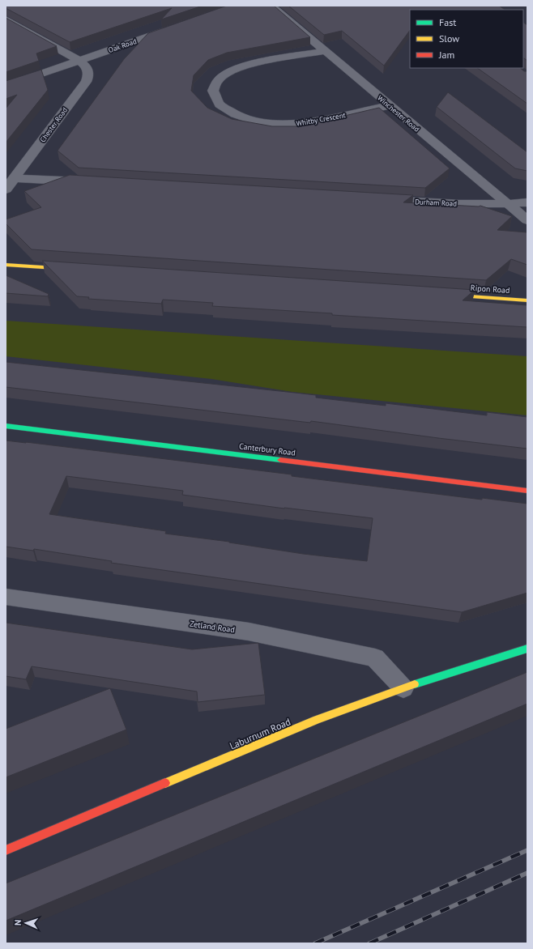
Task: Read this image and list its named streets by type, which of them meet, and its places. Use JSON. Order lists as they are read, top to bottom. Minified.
{"streets":{"street":["Oak Road","Winchester Road","Whitby Crescent","Chester Road","Durham Road","Ripon Road","Canterbury Road","Zetland Road","Laburnum Road"]},"crossings":[["Oak Road","Chester Road"],["Winchester Road","Whitby Crescent"],["Winchester Road","Durham Road"],["Zetland Road","Laburnum Road"]],"legend":["Fast","Slow","Jam"],"north":"left"}
